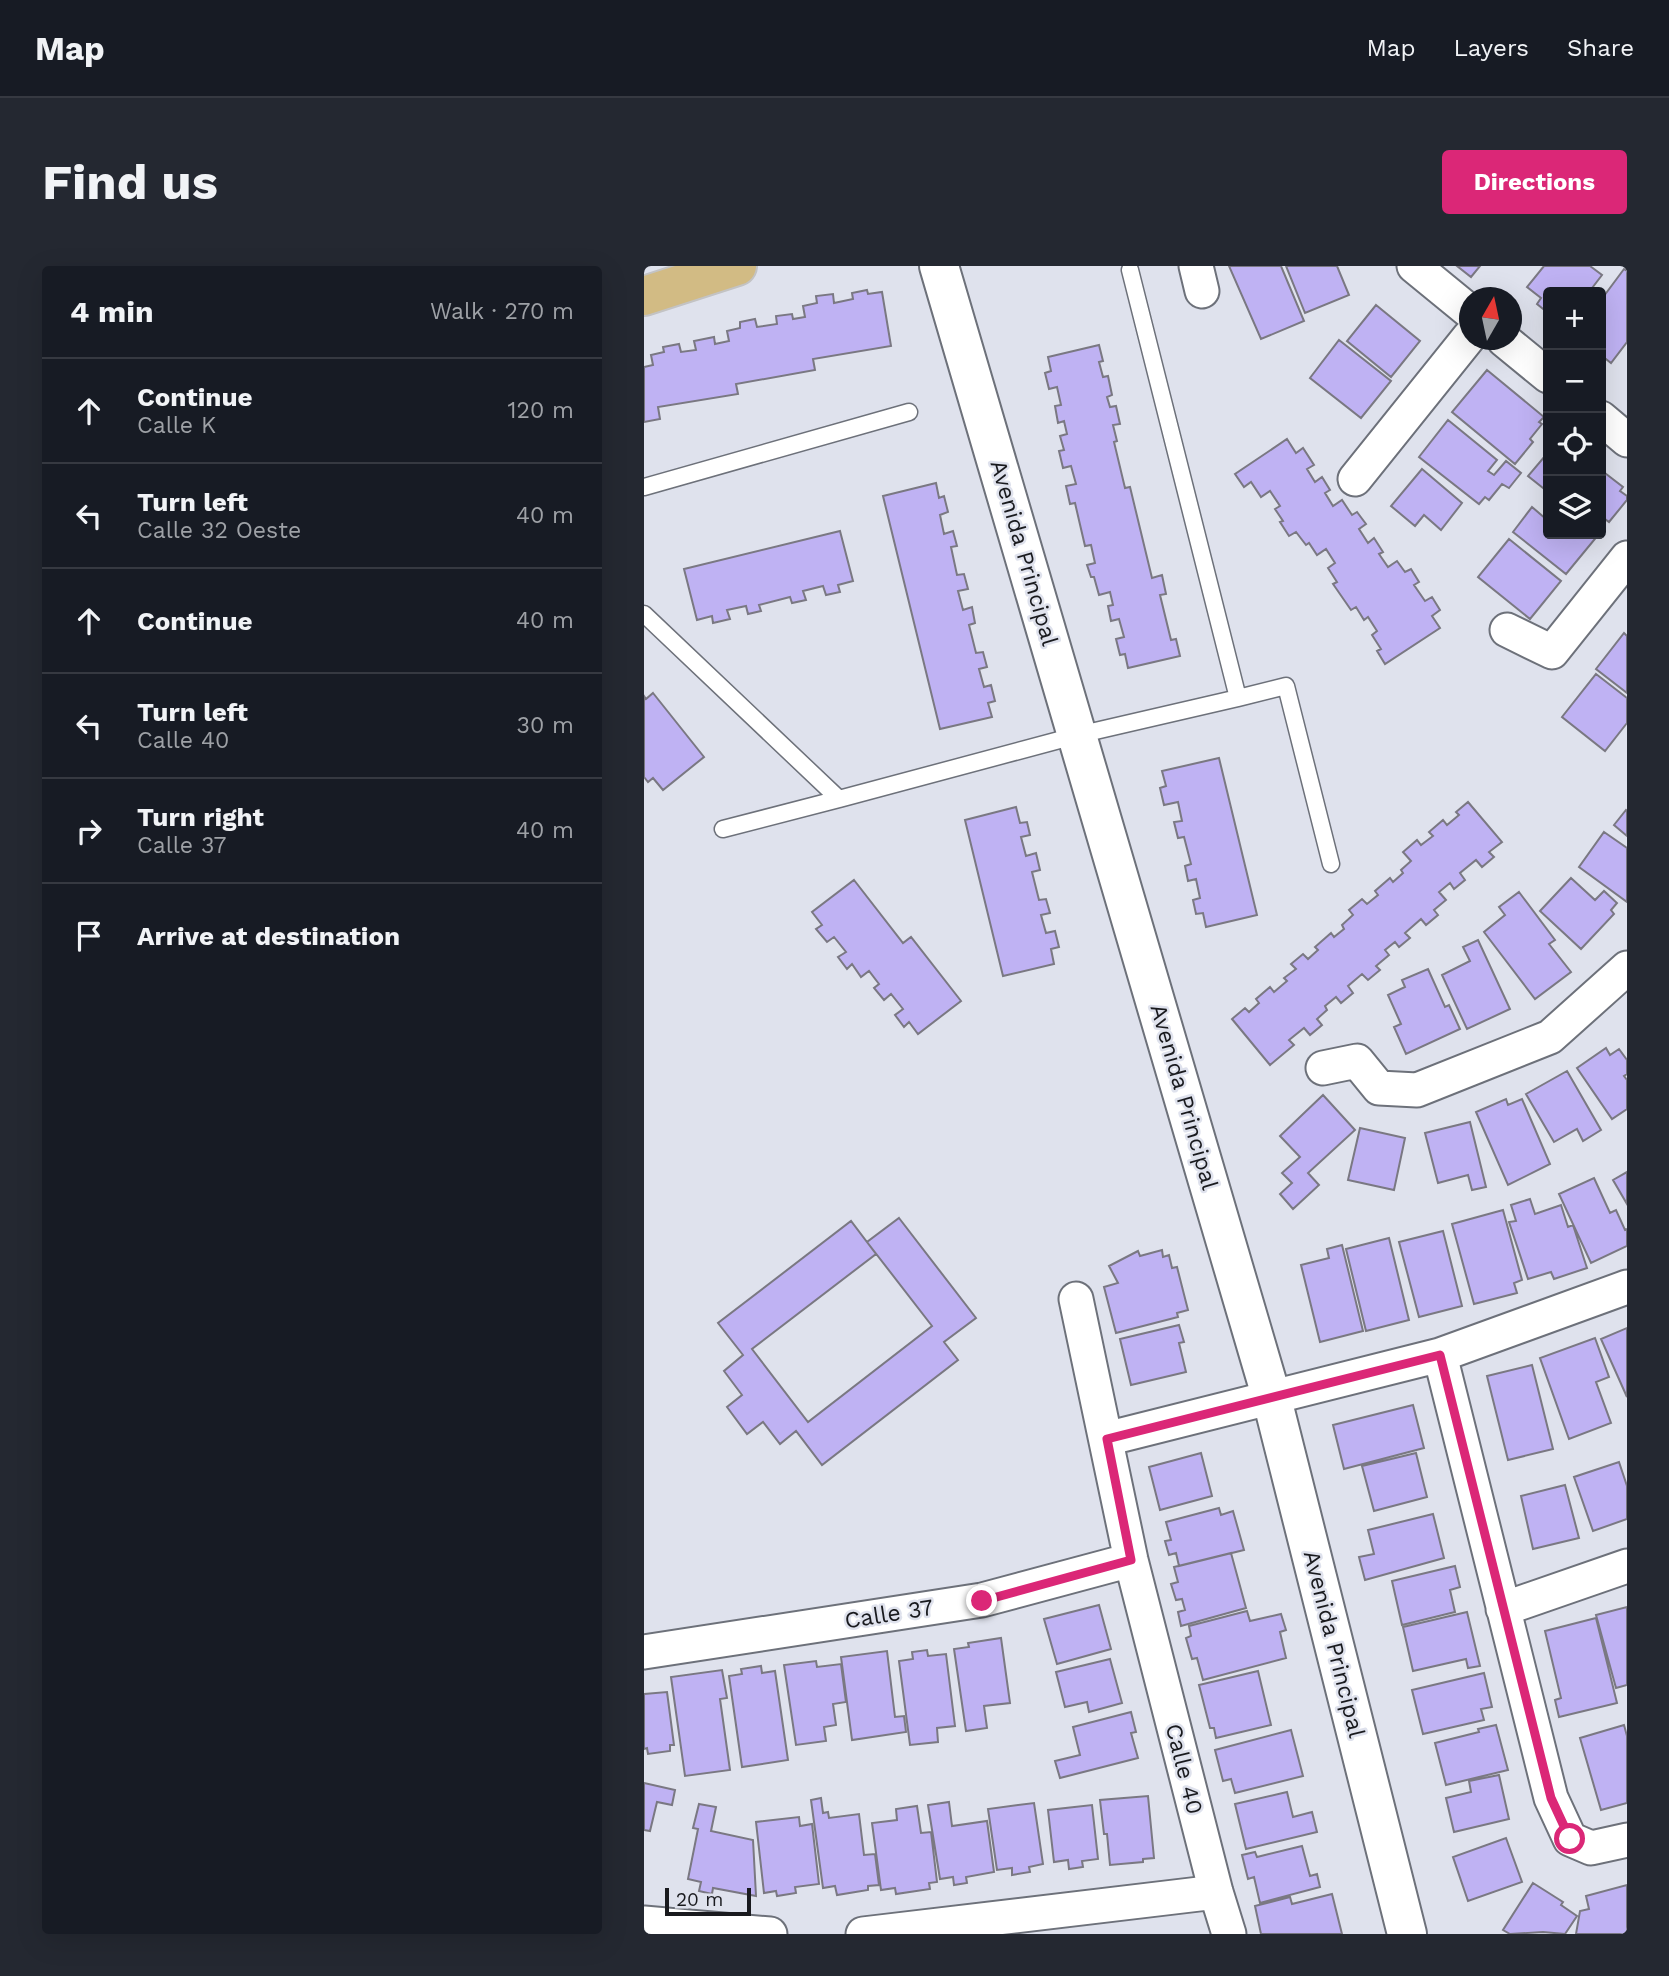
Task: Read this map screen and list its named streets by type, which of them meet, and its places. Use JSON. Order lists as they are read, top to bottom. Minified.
{"streets":{"street":["Avenida Principal","Calle 37","Calle 40"]},"crossings":[["Calle 37","Calle 40"]],"scale_bar":"20 m","north":"top","page":{"header":"Map","nav":["Map","Layers","Share"],"buttons":"Directions","title":"Find us","heading":["4 min","Walk · 270 m"],"map_buttons":["+","−"],"list":[["Continue","Calle K","120 m"],["Turn left","Calle 32 Oeste","40 m"],["Continue","40 m"],["Turn left","Calle 40","30 m"],["Turn right","Calle 37","40 m"],"Arrive at destination"],"scale":"20 m"}}
